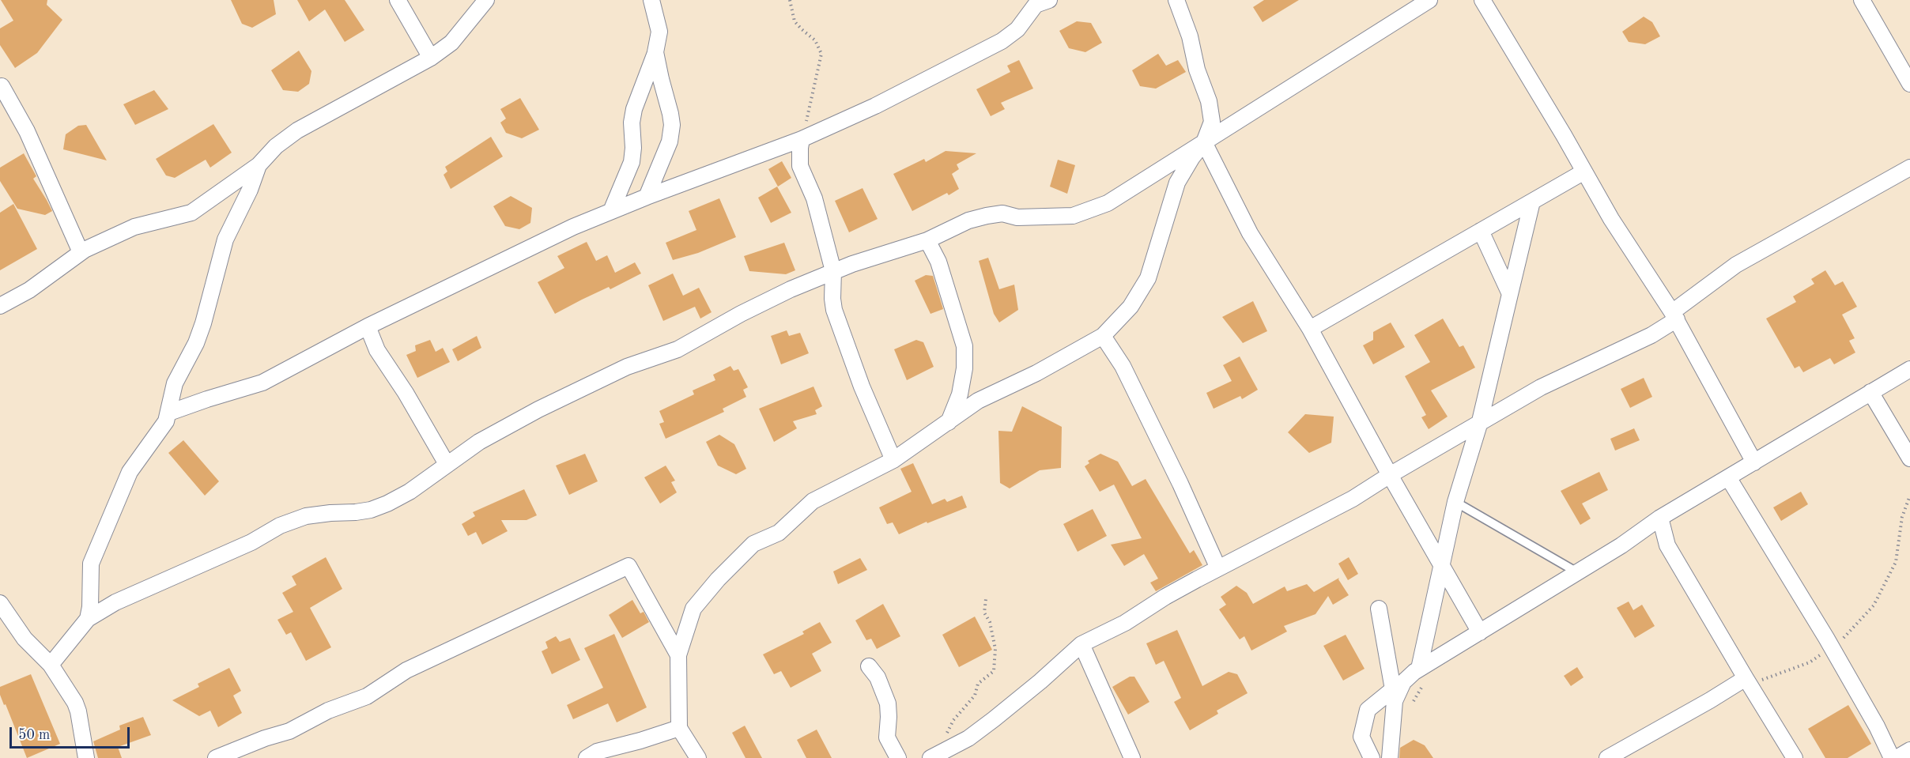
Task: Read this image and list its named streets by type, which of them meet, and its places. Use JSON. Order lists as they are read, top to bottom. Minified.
{"scale_bar":"50 m"}
